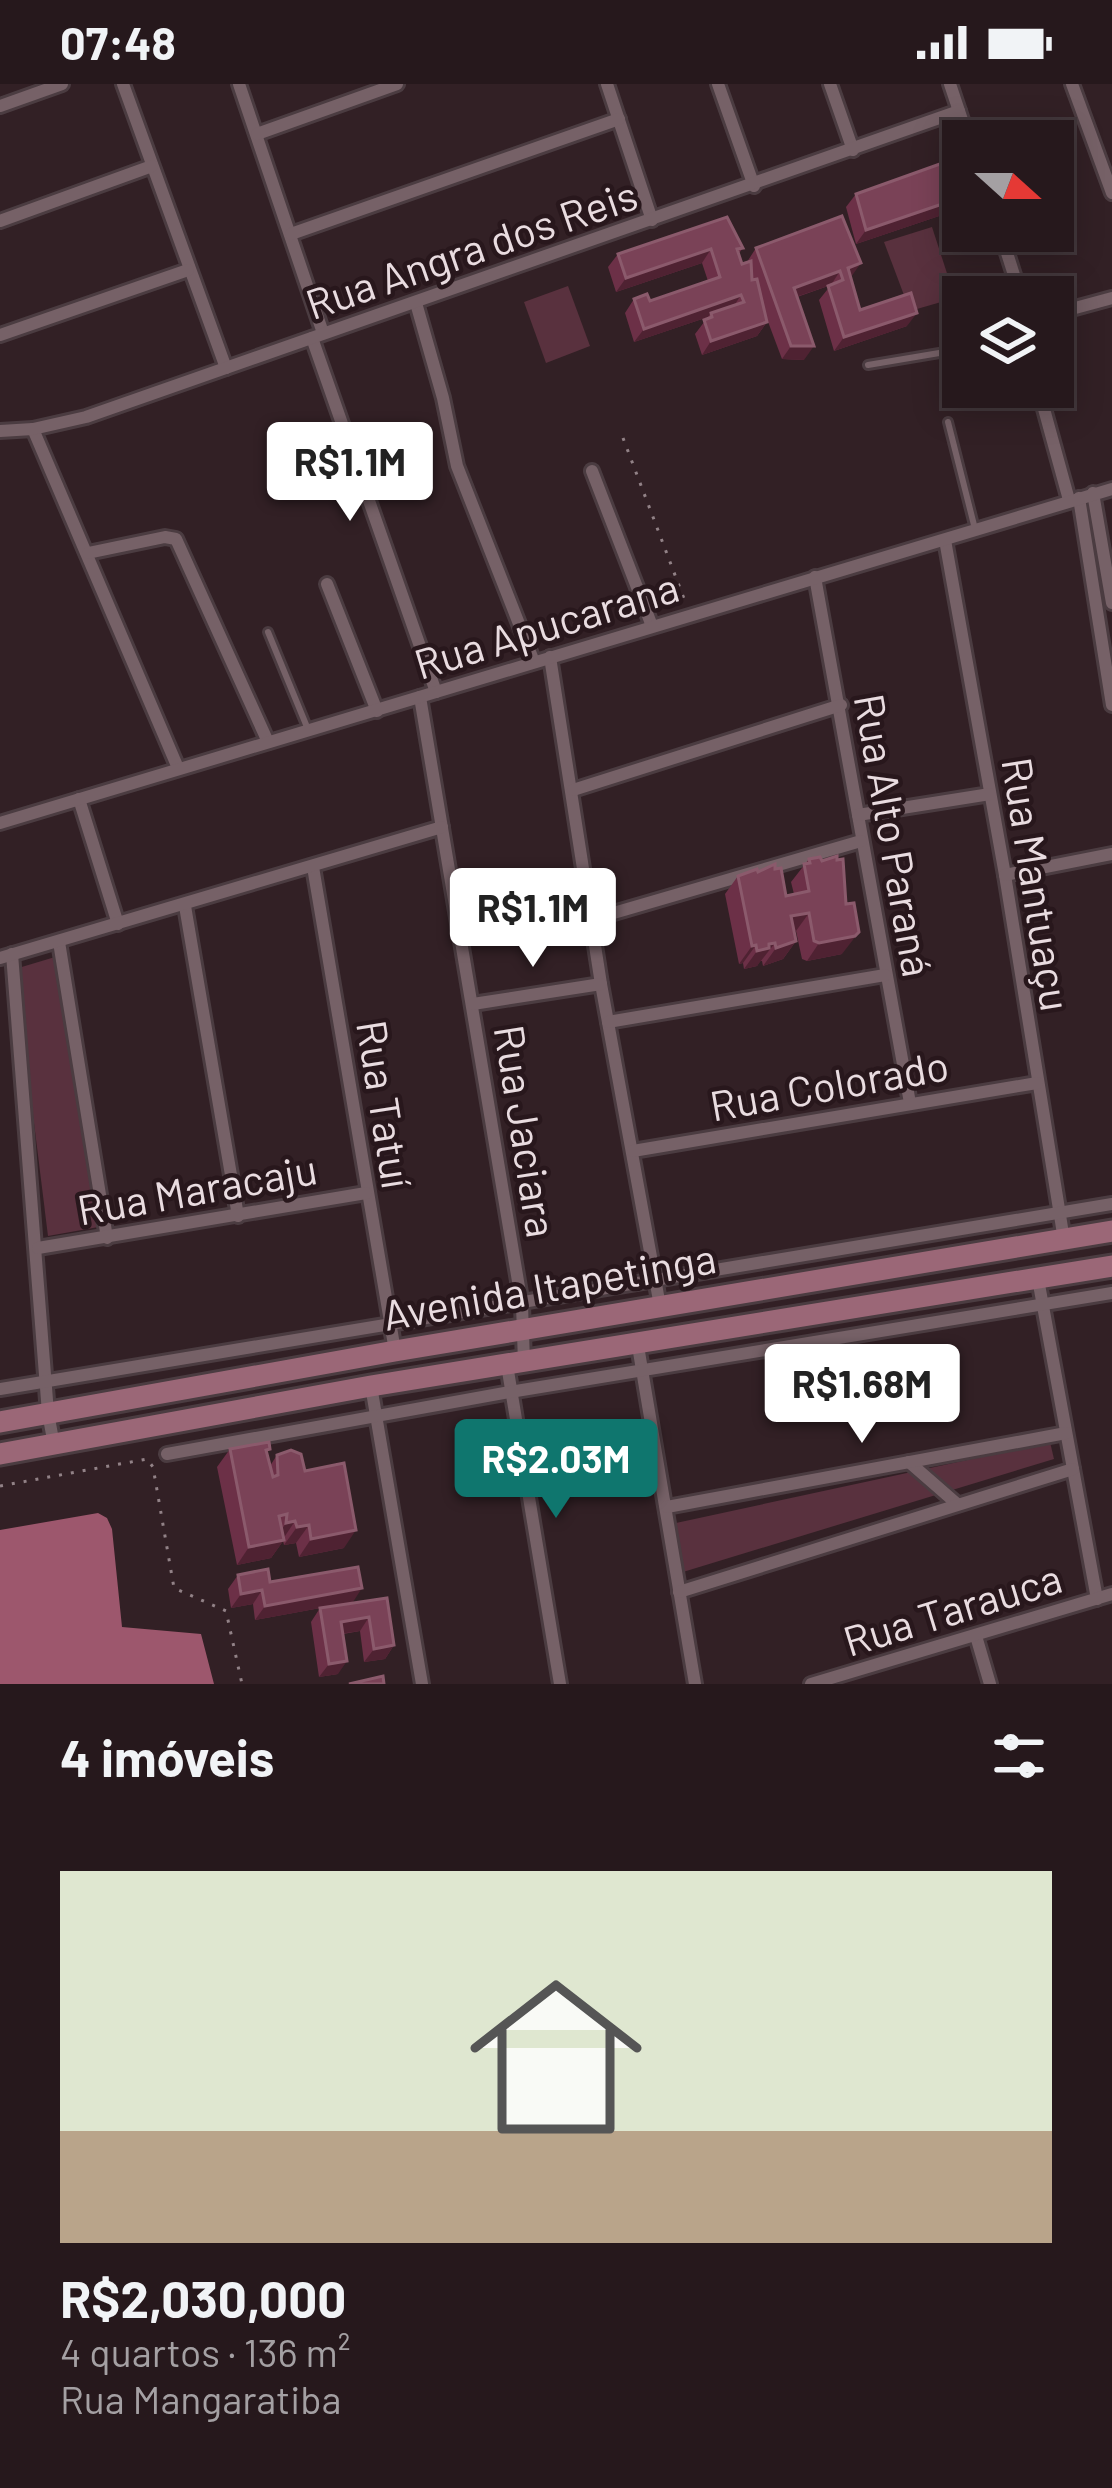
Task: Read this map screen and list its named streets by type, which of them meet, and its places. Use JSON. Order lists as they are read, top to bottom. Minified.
{"streets":{"main road":["Avenida Itapetinga"],"street":["Rua Angra dos Reis","Rua Apucarana","Rua Alto Paraná","Rua Mantuaçu","Rua Colorado","Rua Tatuí","Rua Jaciara","Rua Maracaju","Rua Tarauca"]},"crossings":[["Rua Apucarana","Rua Alto Paraná"],["Rua Apucarana","Rua Mantuaçu"],["Rua Apucarana","Rua Jaciara"],["Rua Alto Paraná","Rua Colorado"],["Rua Mantuaçu","Rua Colorado"],["Rua Mantuaçu","Avenida Itapetinga"],["Rua Tatuí","Rua Maracaju"],["Rua Tatuí","Avenida Itapetinga"],["Rua Jaciara","Avenida Itapetinga"]],"north":"right","page":{"status":"07:48","price":["R$1.1M","R$1.1M","R$1.68M","R$2.03M"],"heading":"4 imóveis","list":[{"name":"R$2,030,000","note":"4 quartos · 136 m² · Rua Mangaratiba"}]}}
